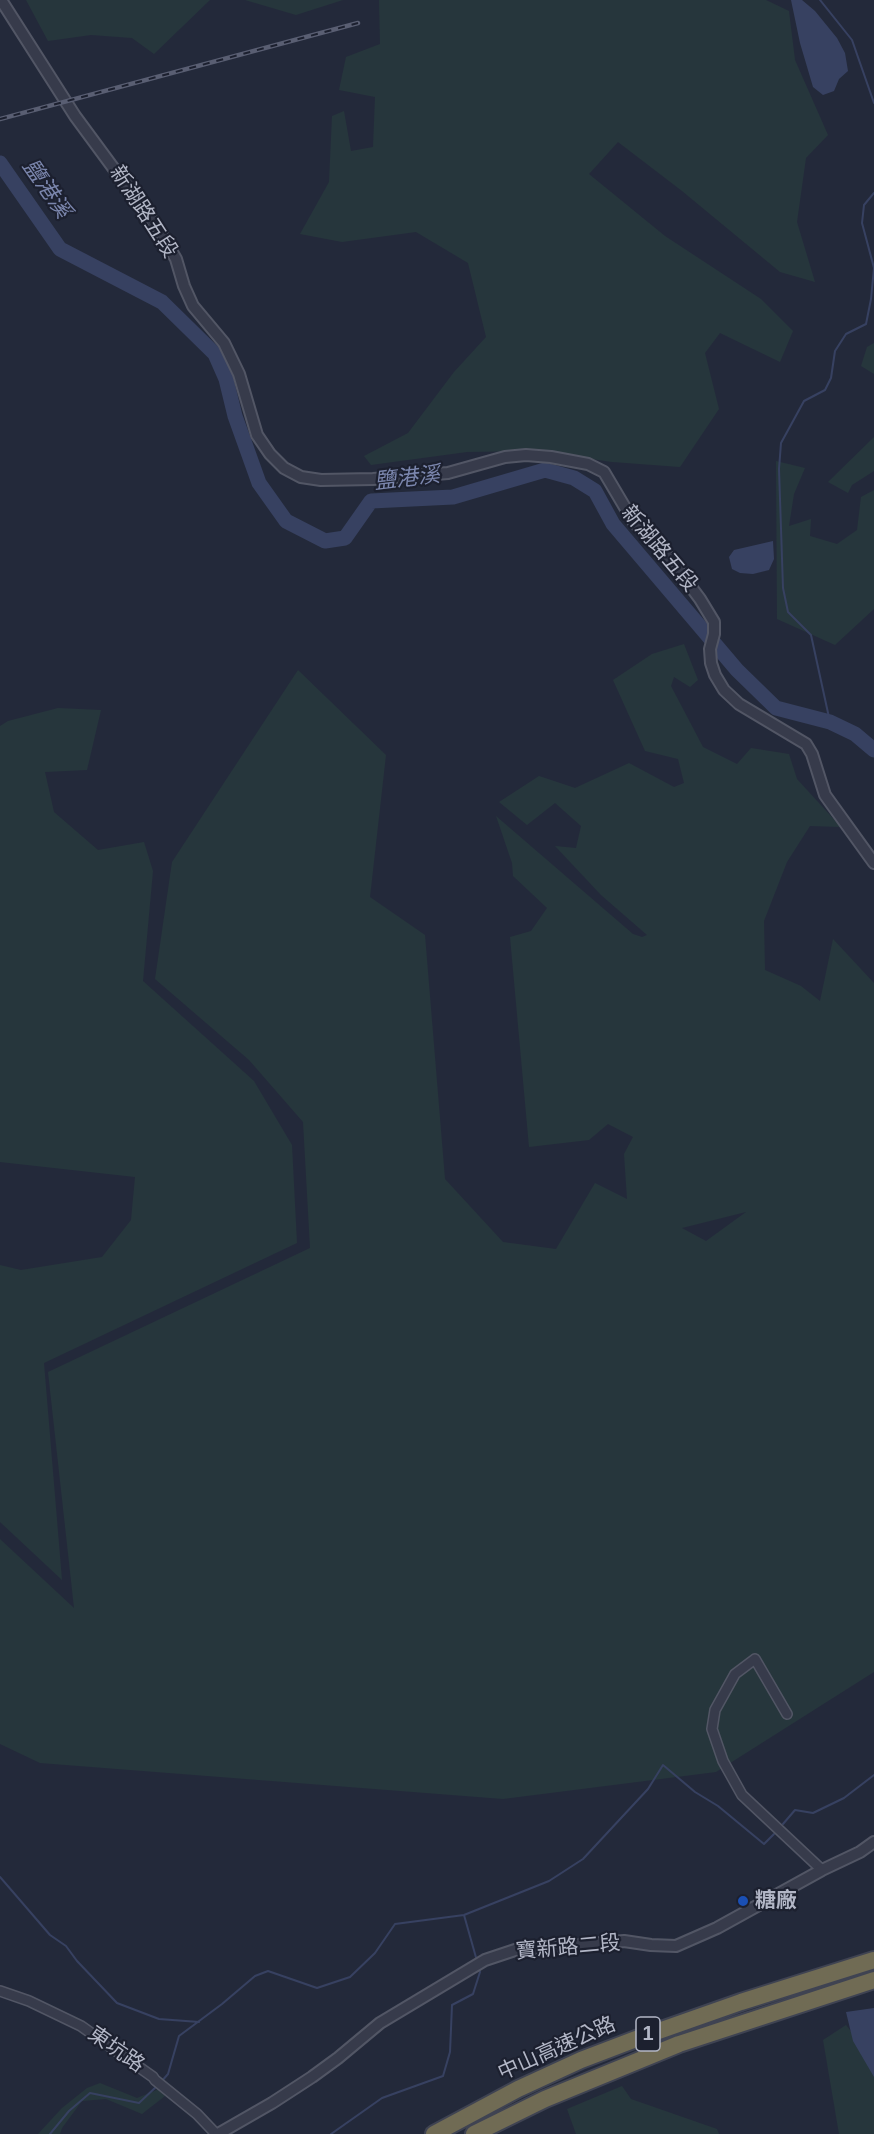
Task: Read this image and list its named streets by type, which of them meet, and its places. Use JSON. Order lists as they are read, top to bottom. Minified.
{"streets":{"highway":["1","中山高速公路"],"street":["新湖路五段","寶新路二段","東坑路"]},"crossings":[["寶新路二段","東坑路"]],"water":["鹽港溪"],"places":["糖廠"]}
